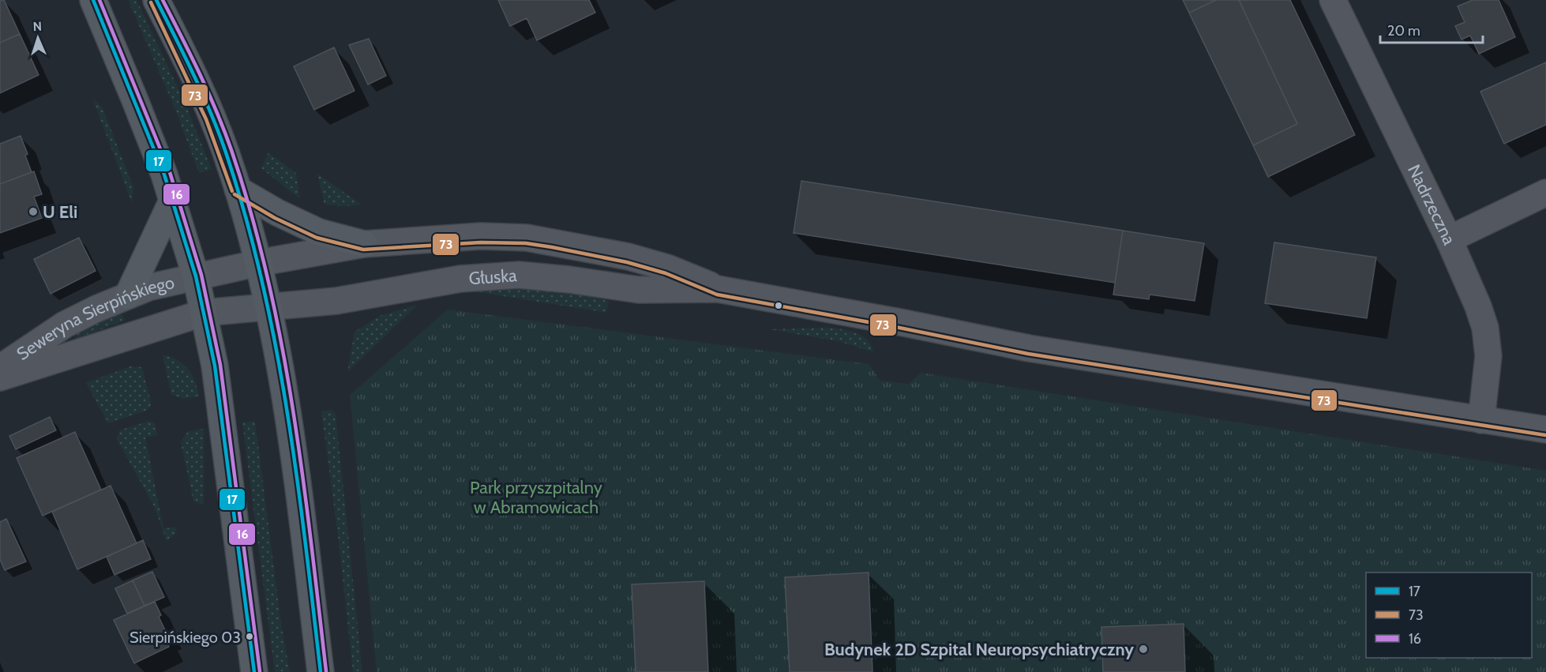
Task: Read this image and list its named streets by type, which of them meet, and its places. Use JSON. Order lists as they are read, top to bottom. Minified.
{"streets":{"street":["Nadrzeczna","Głuska","Seweryna Sierpińskiego"]},"crossings":[["Nadrzeczna","Głuska"],["Głuska","Seweryna Sierpińskiego"]],"parks":["Park przyszpitalny w Abramowicach"],"places":["U Eli","Sierpińskiego 03","Budynek 2D Szpital Neuropsychiatryczny"],"lines":["transit line 17","transit line 16","transit line 73"],"legend":["17","73","16"],"scale_bar":"20 m","north":"top"}
